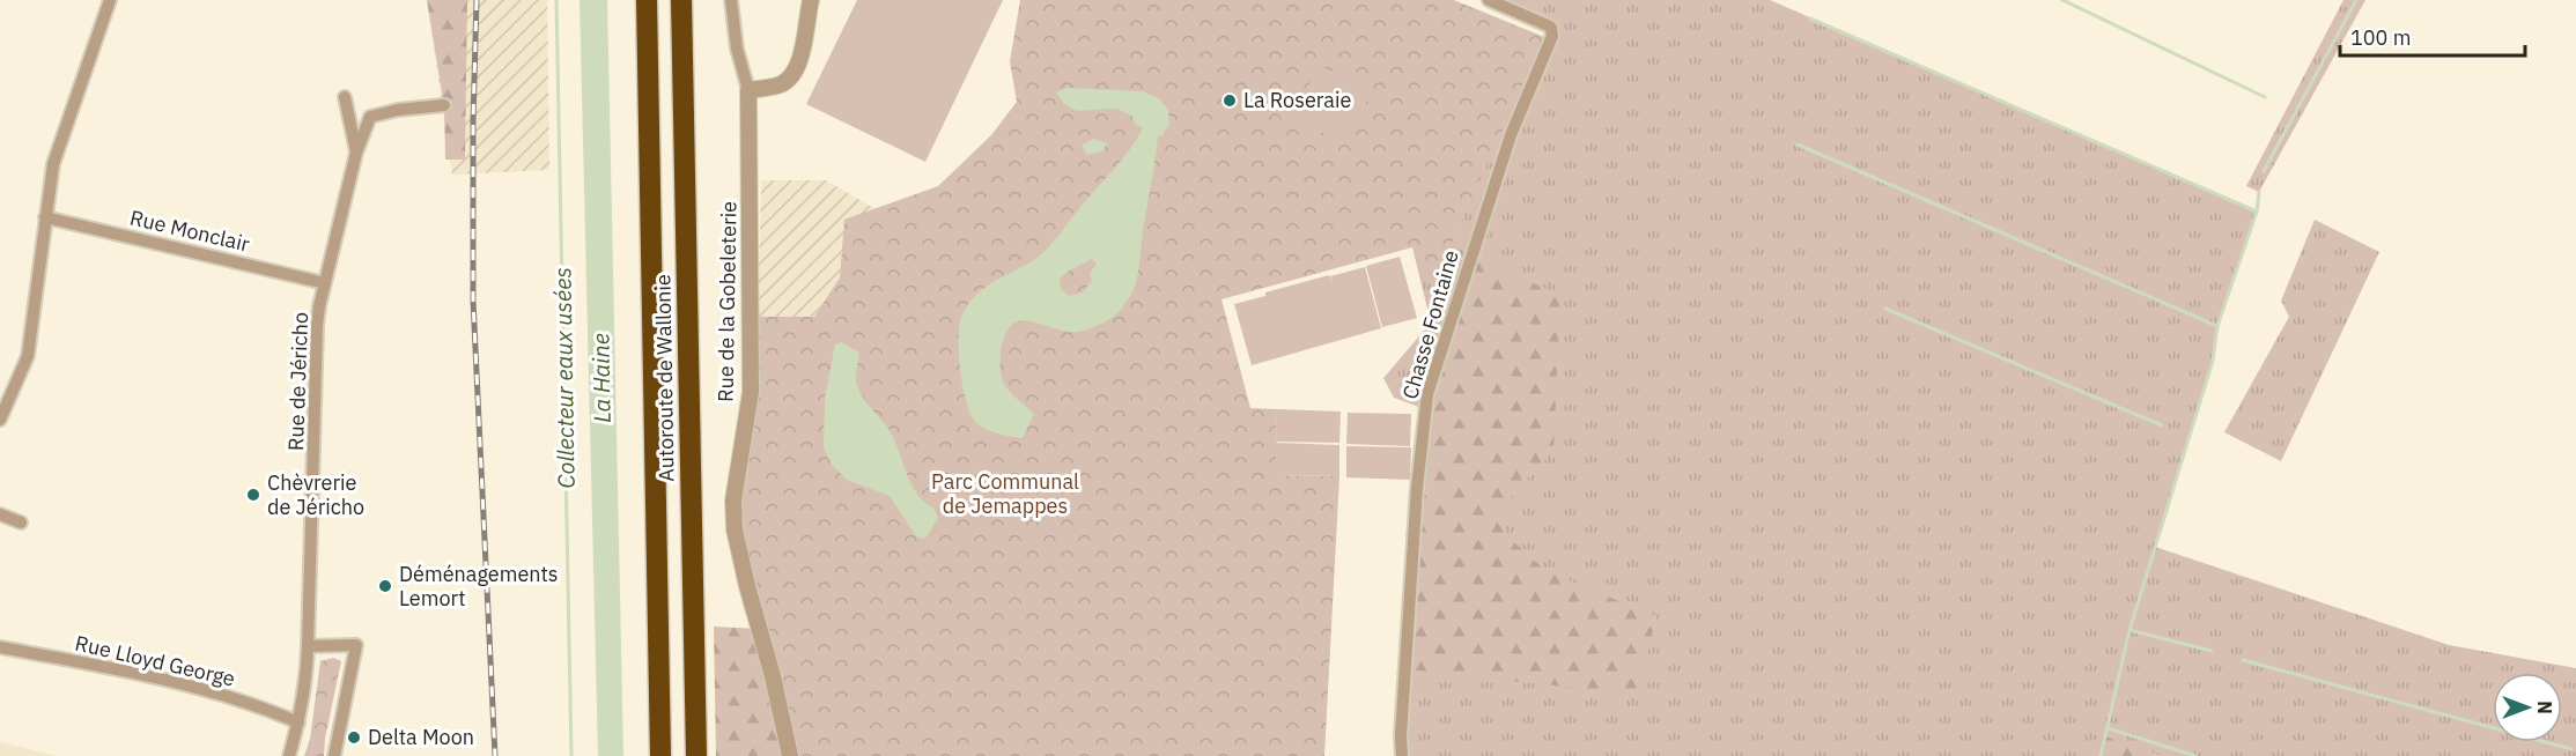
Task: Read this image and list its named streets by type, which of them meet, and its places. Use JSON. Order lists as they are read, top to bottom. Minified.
{"streets":{"highway":["Autoroute de Wallonie"],"street":["Rue Monclair","Rue de la Gobeleterie","Chasse Fontaine","Rue de Jéricho","Rue Lloyd George"]},"crossings":[["Rue Monclair","Rue de Jéricho"],["Rue de Jéricho","Rue Lloyd George"]],"water":["Collecteur eaux usées","La Haine"],"parks":["Parc Communal de Jemappes"],"places":["La Roseraie","Chèvrerie de Jéricho","Déménagements Lemort","Delta Moon"],"scale_bar":"100 m","north":"right"}
